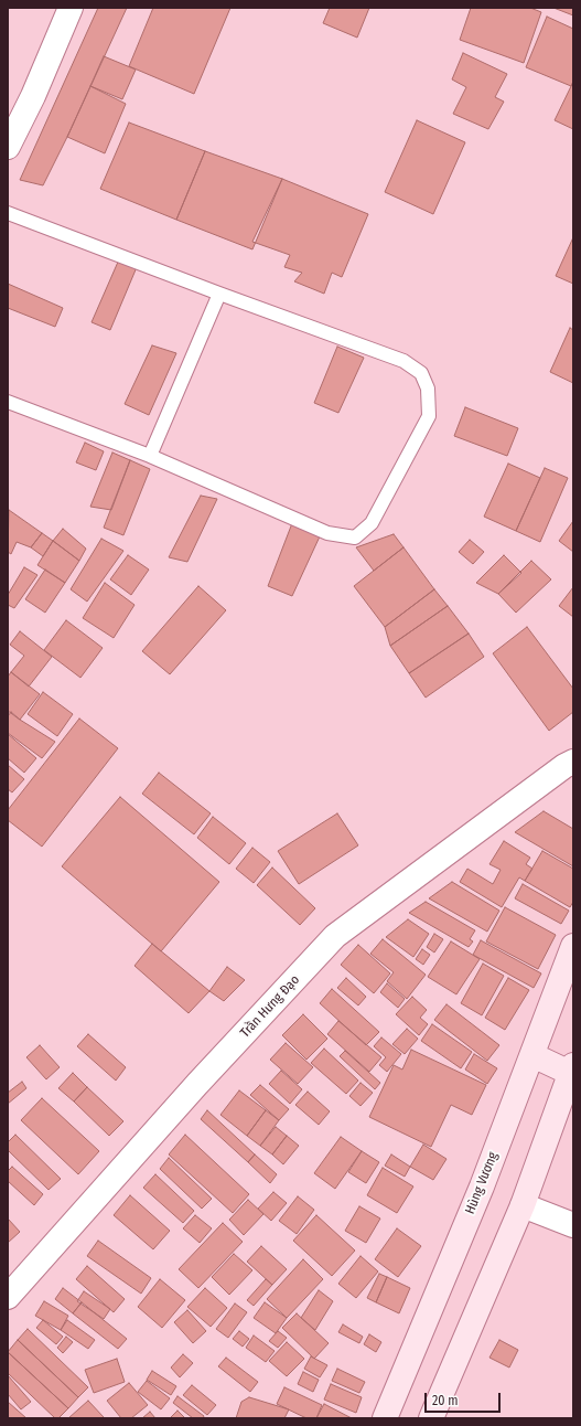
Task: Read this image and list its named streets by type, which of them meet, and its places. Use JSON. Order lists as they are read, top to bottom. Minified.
{"streets":{"main road":["Hùng Vương"],"street":["Trần Hưng Đạo"]},"scale_bar":"20 m"}
